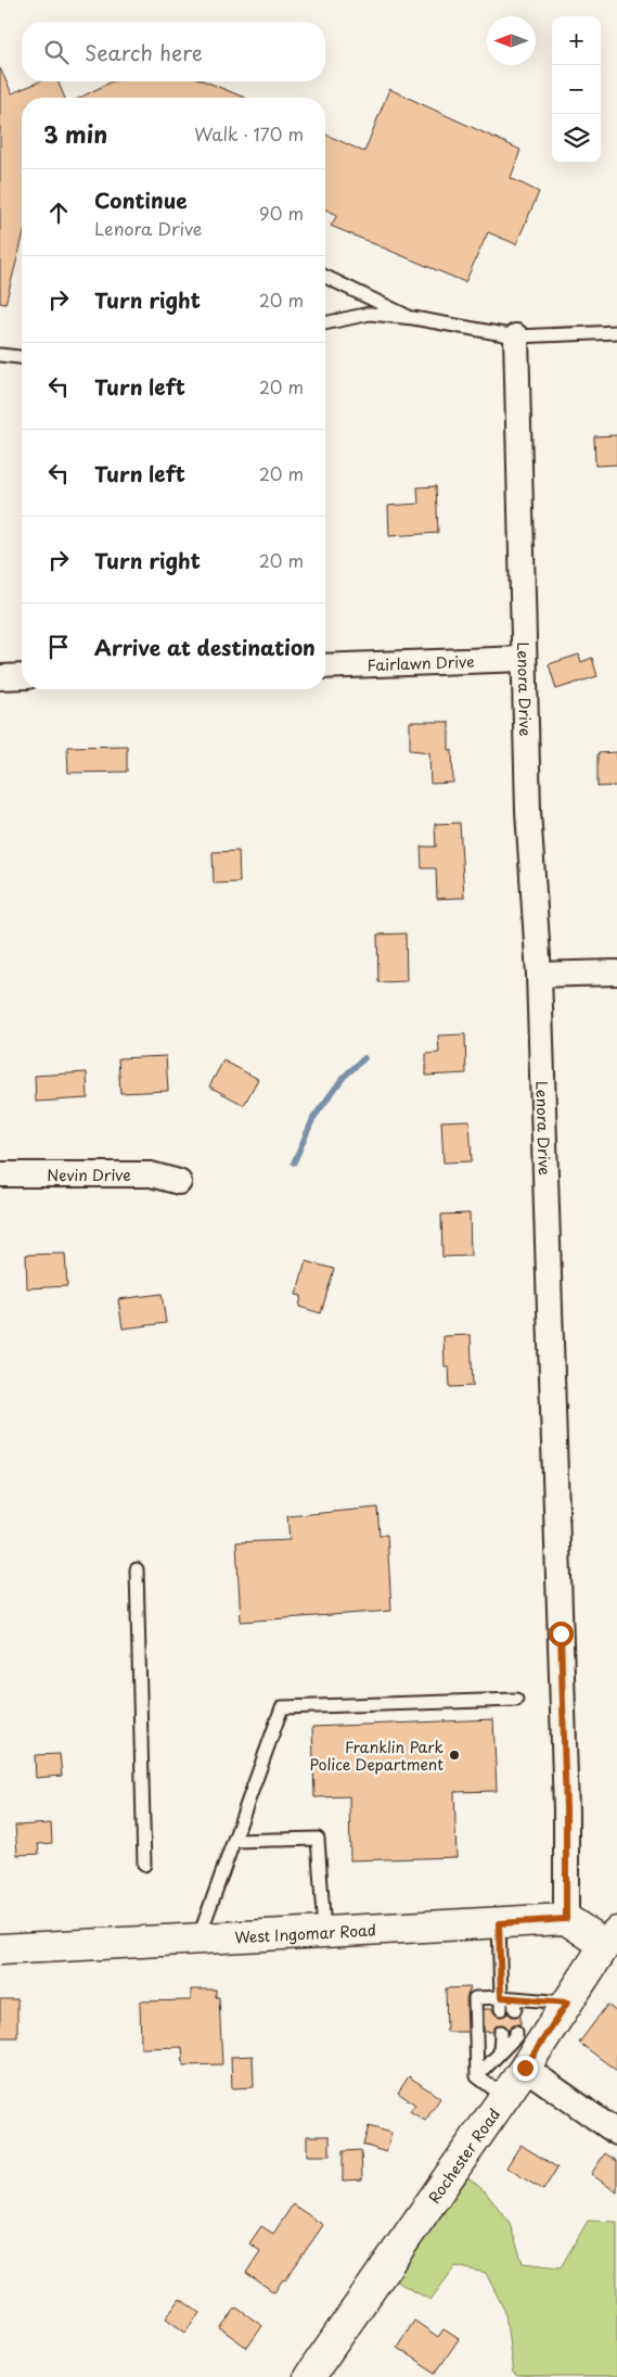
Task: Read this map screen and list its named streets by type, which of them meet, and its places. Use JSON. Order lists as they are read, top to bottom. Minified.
{"streets":{"street":["Fairlawn Drive","Lenora Drive","Nevin Drive","West Ingomar Road","Rochester Road"]},"crossings":[["Fairlawn Drive","Lenora Drive"],["Lenora Drive","West Ingomar Road"]],"places":["Franklin Park Police Department"],"north":"left","page":{"map_buttons":["+","−"],"search":"Search here","heading":["3 min","Walk · 170 m"],"list":[["Continue","Lenora Drive","90 m"],["Turn right","20 m"],["Turn left","20 m"],["Turn left","20 m"],["Turn right","20 m"],"Arrive at destination"]}}
